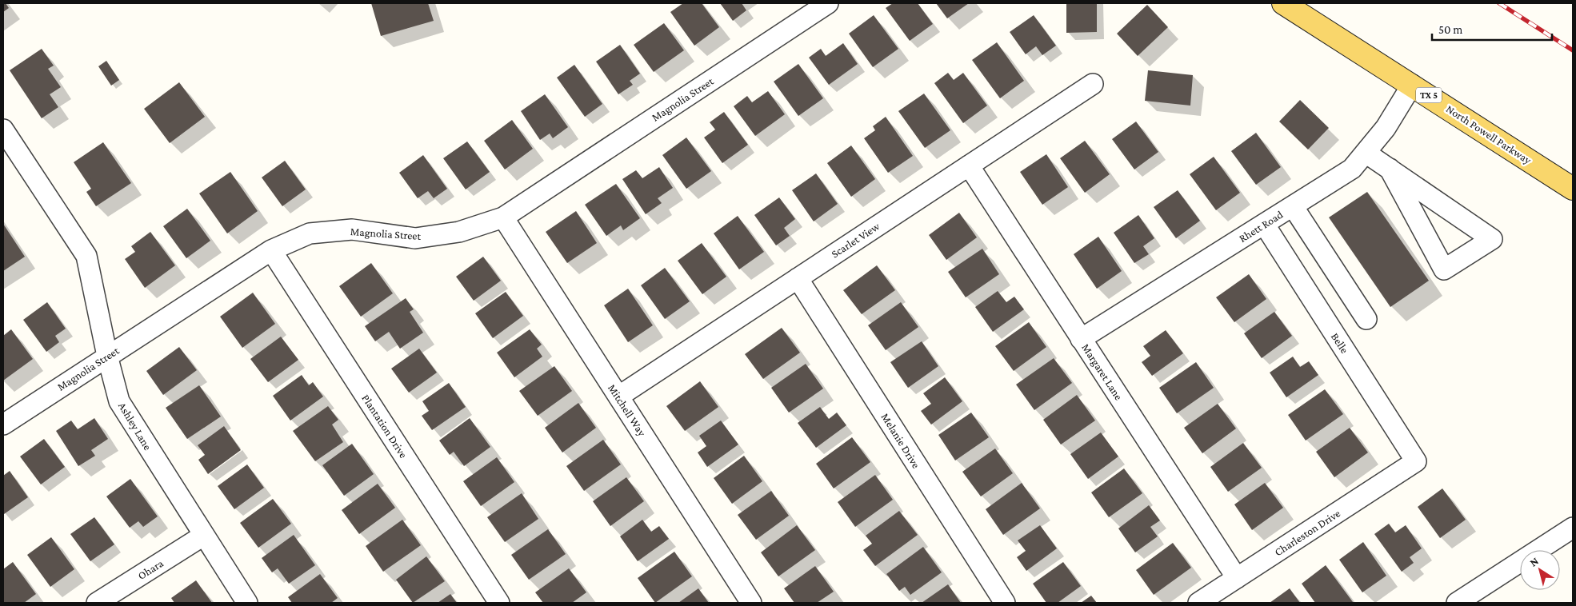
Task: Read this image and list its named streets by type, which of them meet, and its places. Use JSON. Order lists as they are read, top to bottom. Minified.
{"streets":{"main road":["TX 5","North Powell Parkway"],"street":["Magnolia Street","Rhett Road","Scarlet View","Belle","Margaret Lane","Mitchell Way","Ashley Lane","Plantation Drive","Melanie Drive","Charleston Drive","Ohara"]},"crossings":[["Magnolia Street","Mitchell Way"],["Magnolia Street","Ashley Lane"],["Magnolia Street","Plantation Drive"],["North Powell Parkway","Rhett Road"],["Rhett Road","Belle"],["Rhett Road","Margaret Lane"],["Scarlet View","Margaret Lane"],["Scarlet View","Mitchell Way"],["Scarlet View","Melanie Drive"],["Belle","Charleston Drive"],["Margaret Lane","Charleston Drive"],["Ashley Lane","Ohara"]],"scale_bar":"50 m","north":"top left"}
